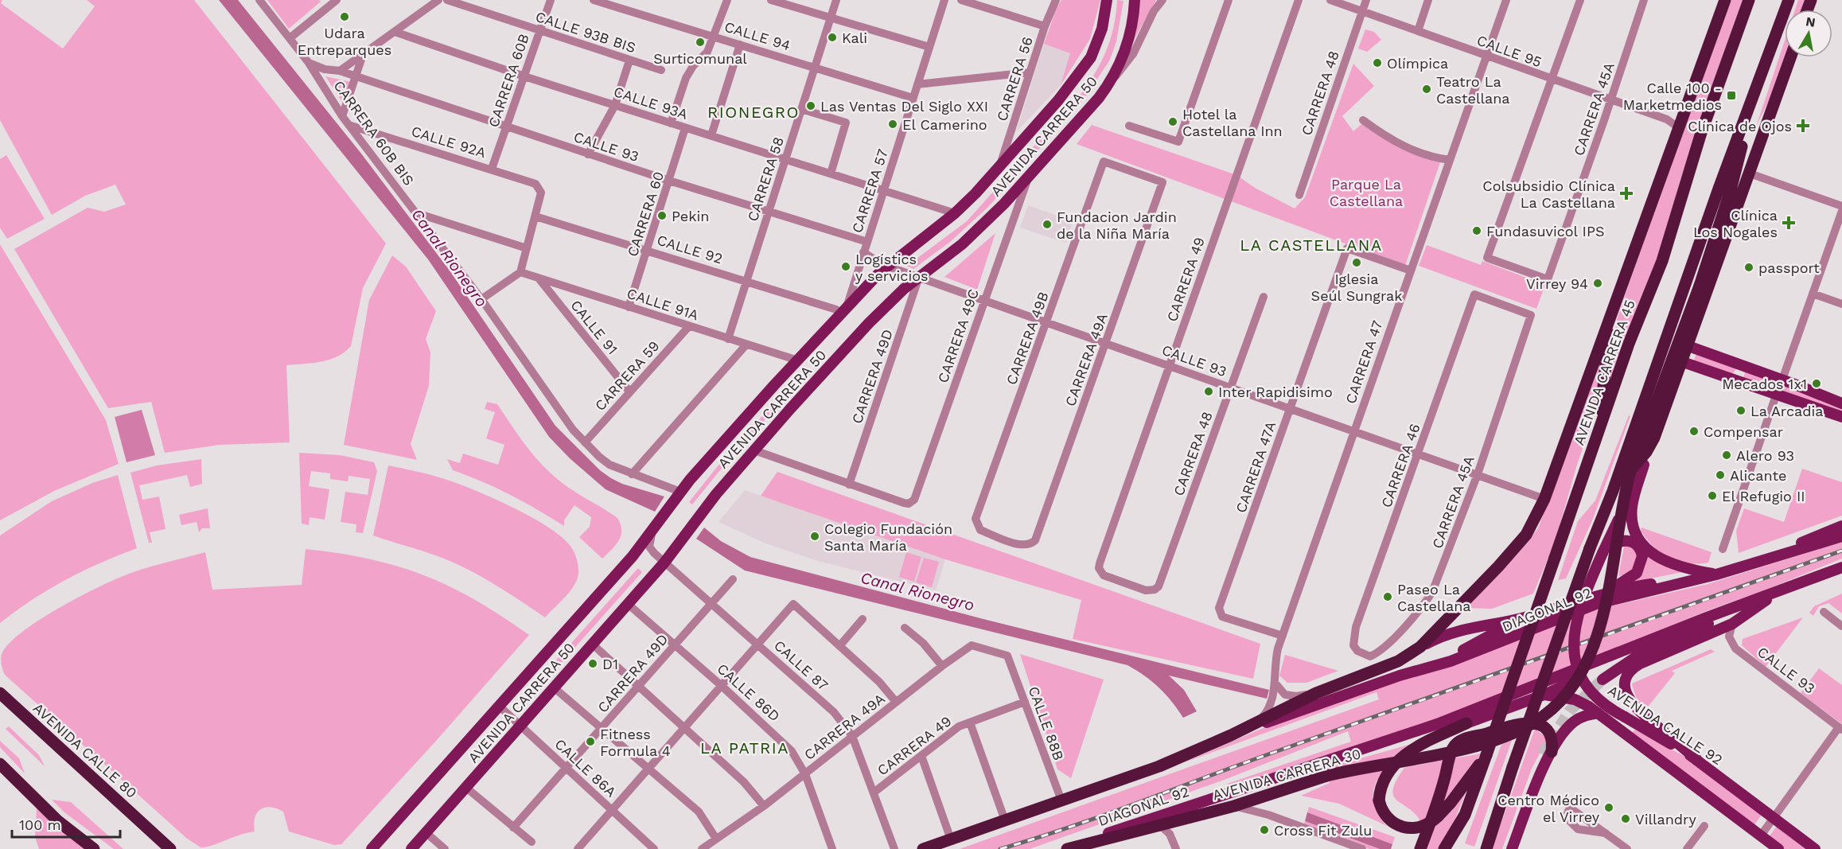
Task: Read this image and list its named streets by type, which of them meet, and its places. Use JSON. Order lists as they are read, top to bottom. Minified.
{"streets":{"highway":["AVENIDA CARRERA 45","AVENIDA CALLE 80","AVENIDA CARRERA 30"],"main road":["AVENIDA CARRERA 50","DIAGONAL 92","AVENIDA CALLE 92"],"street":["CALLE 93B BIS","CALLE 94","CALLE 95","CARRERA 56","CARRERA 60B","CARRERA 48","CALLE 93A","CARRERA 45A","CARRERA 60B BIS","CALLE 92A","CALLE 93","CARRERA 58","CARRERA 57","CARRERA 60","CALLE 92","CARRERA 49","CALLE 91A","CALLE 91","CARRERA 49C","CARRERA 49B","CARRERA 49A","CARRERA 47","CARRERA 59","CARRERA 49D","CARRERA 46","CARRERA 47A","CALLE 87","CALLE 86D","CALLE 88B","CALLE 86A"]},"crossings":[["CALLE 93B BIS","CARRERA 60B"],["CALLE 94","CARRERA 58"],["CALLE 94","CARRERA 57"],["CALLE 95","CARRERA 48"],["CALLE 95","CARRERA 45A"],["CALLE 95","CARRERA 47"],["CALLE 95","AVENIDA CARRERA 45"],["CARRERA 56","AVENIDA CARRERA 50"],["CARRERA 60B","CALLE 93A"],["CARRERA 60B","CALLE 92A"],["CARRERA 60B","CALLE 93"],["CARRERA 48","CALLE 93"],["CARRERA 48","CARRERA 49"],["CALLE 93A","AVENIDA CARRERA 50"],["CALLE 93A","CARRERA 58"],["CALLE 93A","CARRERA 57"],["CALLE 93A","CARRERA 60"],["CARRERA 45A","CALLE 93"],["CARRERA 45A","CARRERA 46"],["CARRERA 60B BIS","AVENIDA CARRERA 50"],["CARRERA 60B BIS","CALLE 92A"],["CARRERA 60B BIS","CALLE 93"],["CARRERA 60B BIS","CARRERA 59"],["AVENIDA CARRERA 50","CALLE 93"],["AVENIDA CARRERA 50","CARRERA 57"],["AVENIDA CARRERA 50","CALLE 92"],["AVENIDA CARRERA 50","CALLE 91A"],["AVENIDA CARRERA 50","CARRERA 49C"],["AVENIDA CARRERA 50","CARRERA 49D"],["AVENIDA CARRERA 50","CALLE 87"],["AVENIDA CARRERA 50","CALLE 86D"],["AVENIDA CARRERA 50","CALLE 86A"],["CALLE 92A","CALLE 92"],["CALLE 93","CARRERA 58"],["CALLE 93","CARRERA 57"],["CALLE 93","CARRERA 60"],["CALLE 93","CARRERA 49"],["CALLE 93","CARRERA 49C"],["CALLE 93","CARRERA 49B"],["CALLE 93","CARRERA 49A"],["CALLE 93","CARRERA 47"],["CALLE 93","AVENIDA CARRERA 45"],["CALLE 93","CARRERA 49D"],["CALLE 93","CARRERA 46"],["CALLE 93","CARRERA 47A"],["CARRERA 58","CALLE 92"],["CARRERA 58","CALLE 91A"],["CARRERA 57","CALLE 92"],["CARRERA 60","CALLE 92"],["CARRERA 60","CALLE 91A"],["CARRERA 49","CALLE 87"],["CARRERA 49","CALLE 88B"],["CALLE 91A","CALLE 91"],["CALLE 91A","CARRERA 59"],["CALLE 91","CARRERA 59"],["CARRERA 49C","CARRERA 49D"],["CARRERA 49B","CARRERA 49A"],["CARRERA 49A","CALLE 87"],["CARRERA 49A","CALLE 86D"],["CARRERA 49A","CALLE 88B"],["CARRERA 47","CARRERA 47A"],["AVENIDA CARRERA 45","DIAGONAL 92"],["CARRERA 49D","CALLE 87"],["CARRERA 49D","CALLE 86D"],["CARRERA 49D","CALLE 86A"],["DIAGONAL 92","AVENIDA CALLE 92"],["DIAGONAL 92","AVENIDA CARRERA 30"]],"districts":["RIONEGRO","LA CASTELLANA","LA PATRIA"],"water":["Canal Rionegro"],"parks":["Parque La Castellana"],"places":{"other":["Udara Entreparques","Kali","Surticomunal","Olímpica","Teatro La Castellana","Las Ventas Del Siglo XXI","Hotel la Castellana Inn","El Camerino","Pekin","Fundacion Jardin de la Niña María","Fundasuvicol IPS","Iglesia Seúl Sungrak","Logístics y servicios","passport","Virrey 94","Mecados 1x1","Inter Rapidisimo","La Arcadia","Compensar","Alero 93","Alicante","El Refugio II","Colegio Fundación Santa María","Paseo La Castellana","D1","Fitness Formula 4","Centro Médico el Virrey","Villandry","Cross Fit Zulu"],"transit":["Calle 100 - Marketmedios"],"health":["Clínica de Ojos","Colsubsidio Clínica La Castellana","Clínica Los Nogales"]},"scale_bar":"100 m","north":"top"}
